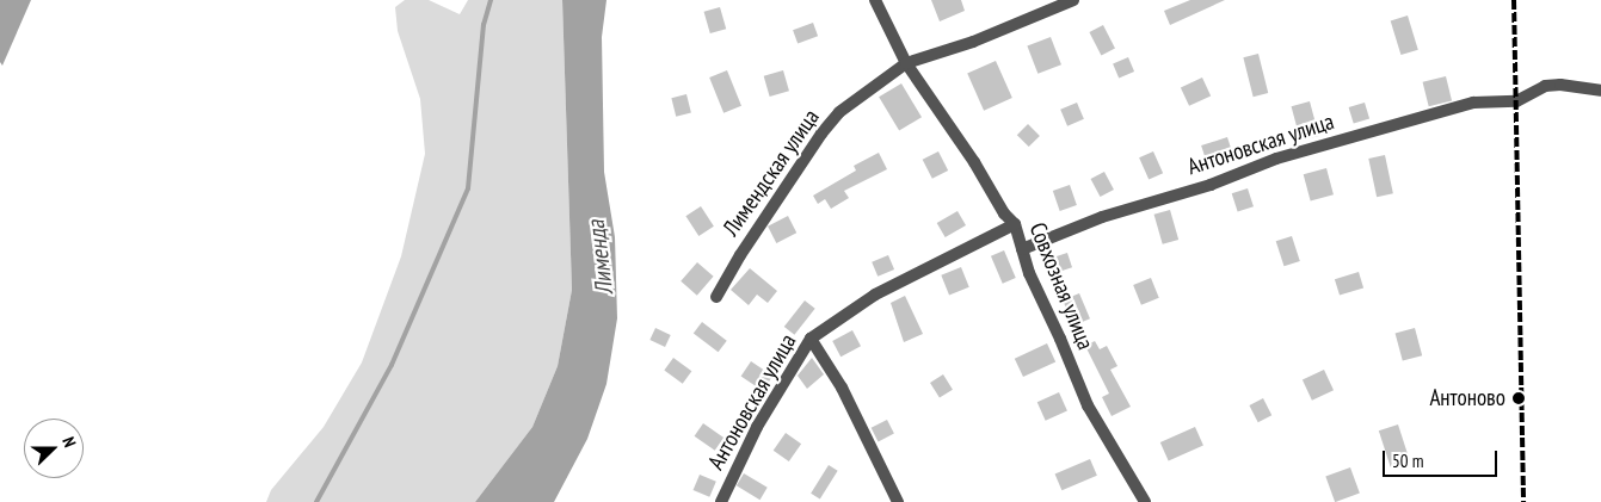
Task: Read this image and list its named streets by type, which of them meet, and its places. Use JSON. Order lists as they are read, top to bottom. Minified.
{"streets":{"street":["Антоновская улица","Лимендская улица","Совхозная улица"]},"crossings":[["Антоновская улица","Совхозная улица"],["Лимендская улица","Совхозная улица"]],"water":["Лименда"],"places":["Антоново"],"scale_bar":"50 m","north":"right"}
